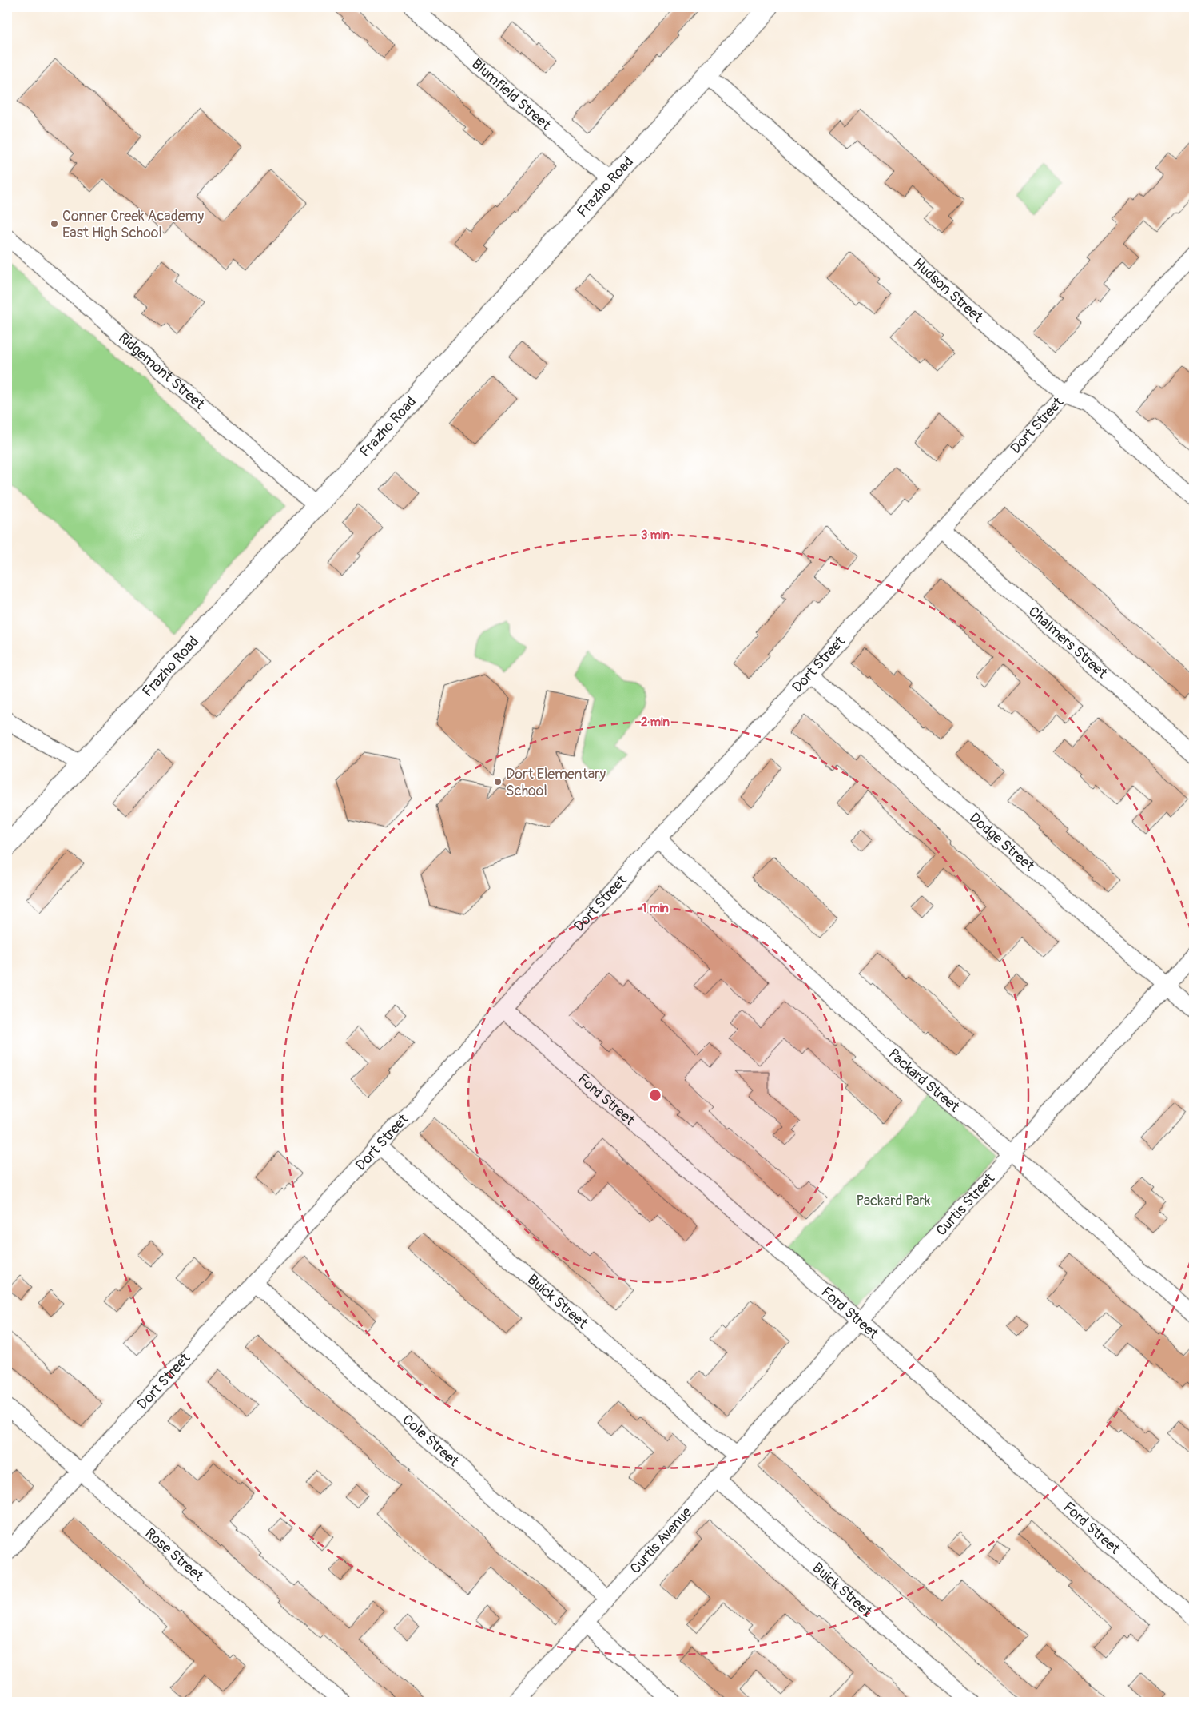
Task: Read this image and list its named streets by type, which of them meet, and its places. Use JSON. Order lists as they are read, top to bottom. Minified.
{"streets":{"street":["Blumfield Street","Frazho Road","Hudson Street","Ridgemont Street","Dort Street","Chalmers Street","Dodge Street","Packard Street","Ford Street","Curtis Street","Buick Street","Cole Street","Curtis Avenue","Rose Street"]},"crossings":[["Blumfield Street","Frazho Road"],["Frazho Road","Hudson Street"],["Frazho Road","Ridgemont Street"],["Hudson Street","Dort Street"],["Dort Street","Chalmers Street"],["Dort Street","Dodge Street"],["Dort Street","Packard Street"],["Dort Street","Ford Street"],["Dort Street","Buick Street"],["Dort Street","Cole Street"],["Dort Street","Rose Street"],["Dodge Street","Curtis Street"],["Packard Street","Curtis Street"],["Ford Street","Curtis Street"],["Curtis Street","Buick Street"],["Curtis Street","Curtis Avenue"],["Buick Street","Curtis Avenue"],["Cole Street","Curtis Avenue"]],"parks":["Packard Park"],"places":["Conner Creek Academy East High School","Dort Elementary School"],"rings":["3 min","2 min","1 min"]}
